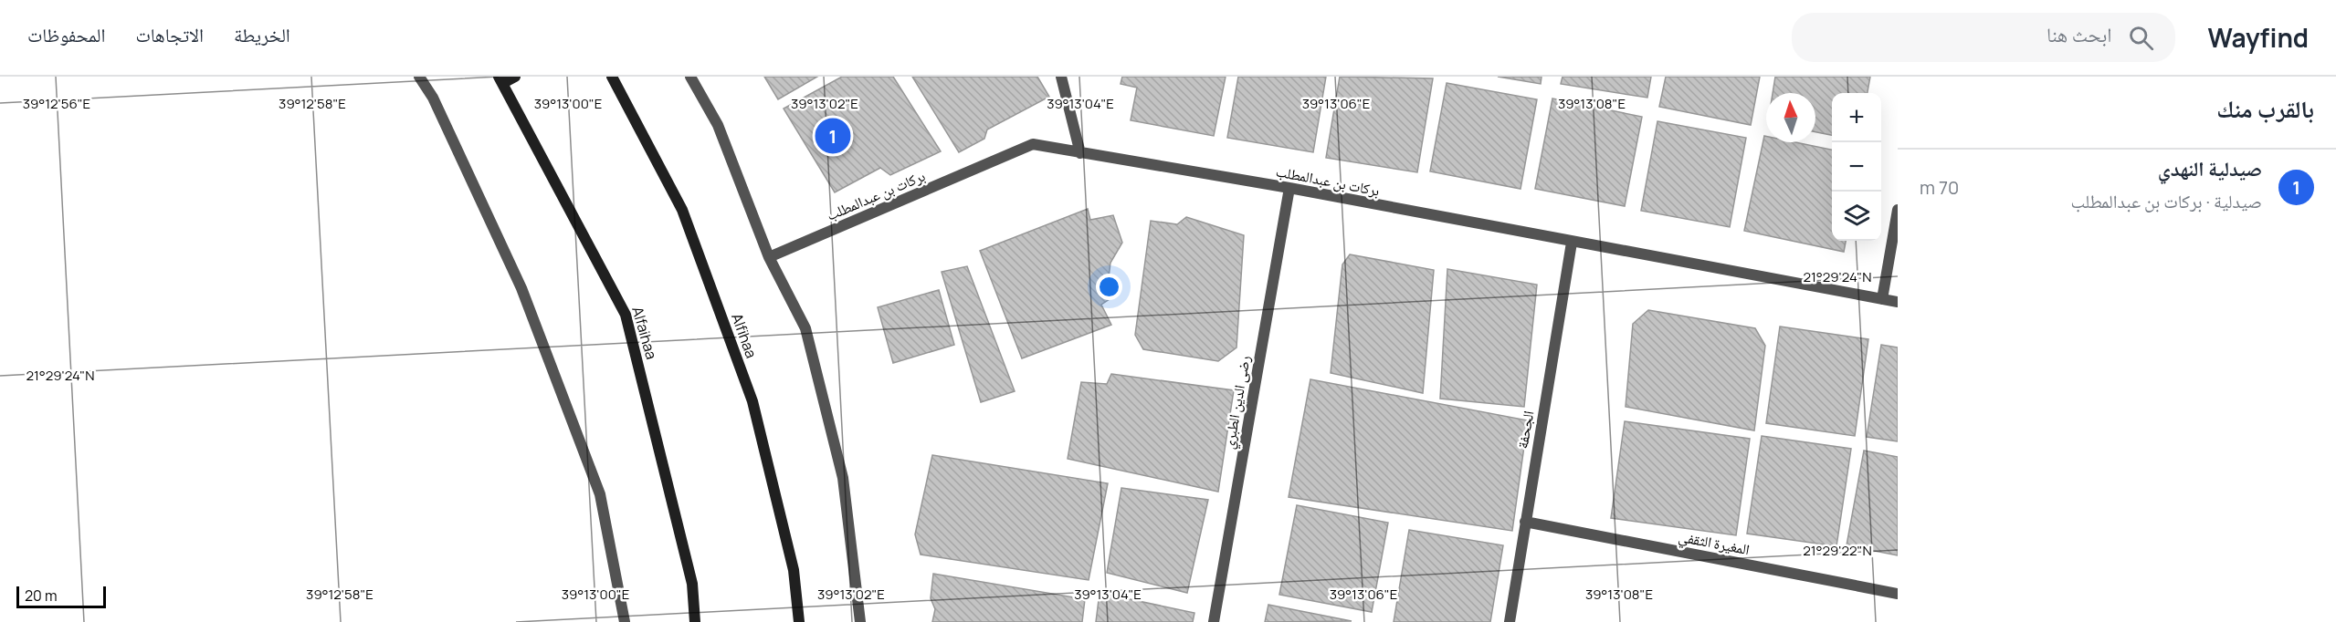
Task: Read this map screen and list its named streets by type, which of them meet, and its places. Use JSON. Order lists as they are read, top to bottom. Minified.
{"streets":{"street":["بركات بن عبدالمطلب","Alfaihaa","Alfihaa","رضى الدين الطبري","الجحفة","المغيرة الثقفي"]},"crossings":[["بركات بن عبدالمطلب","رضى الدين الطبري"],["بركات بن عبدالمطلب","الجحفة"],["الجحفة","المغيرة الثقفي"]],"scale_bar":"20 m","north":"top","page":{"header":"Wayfind","search":"ابحث هنا","nav":["الخريطة","الاتجاهات","المحفوظات"],"heading":"بالقرب منك","map_buttons":["+","−"],"pins":"1","list":[{"mark":"1","name":"صيدلية النهدي","note":"صيدلية · بركات بن عبدالمطلب","value":"70 m"}],"scale":"20 m"},"coordinates":["39°12'56\"E","39°12'58\"E","39°13'00\"E","39°13'02\"E","39°13'04\"E","39°13'06\"E","39°13'08\"E","21°29'24\"N","21°29'22\"N"]}
